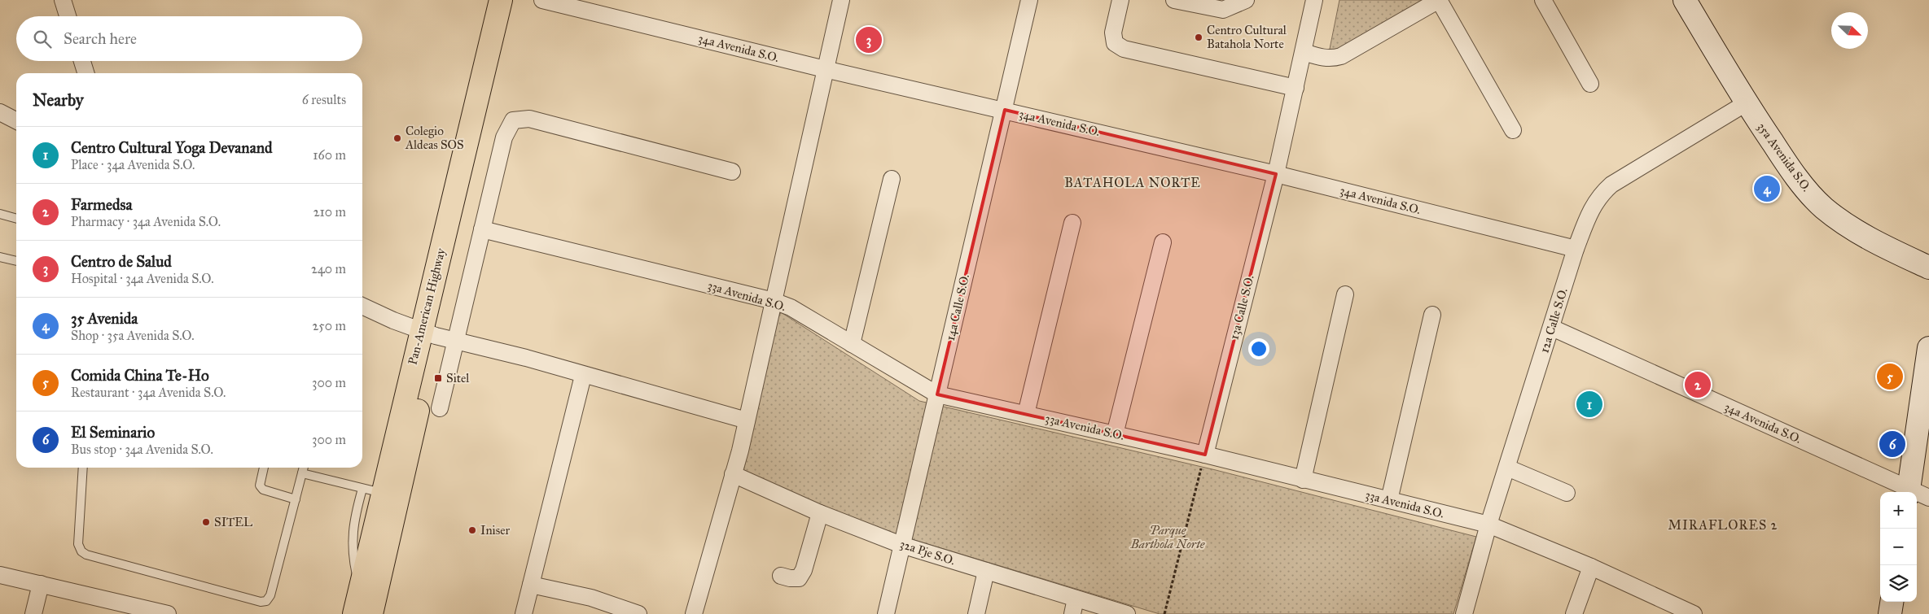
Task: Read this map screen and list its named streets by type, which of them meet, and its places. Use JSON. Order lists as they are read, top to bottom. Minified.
{"streets":{"highway":["Pan-American Highway"],"main road":["35a Avenida S.O."],"street":["34a Avenida S.O.","33a Avenida S.O.","14a Calle S.O.","13a Calle S.O.","12a Calle S.O.","32a Pje S.O."]},"crossings":[["34a Avenida S.O.","14a Calle S.O."],["34a Avenida S.O.","13a Calle S.O."],["34a Avenida S.O.","12a Calle S.O."],["35a Avenida S.O.","12a Calle S.O."],["33a Avenida S.O.","14a Calle S.O."],["33a Avenida S.O.","13a Calle S.O."],["33a Avenida S.O.","12a Calle S.O."],["14a Calle S.O.","32a Pje S.O."]],"districts":["BATAHOLA NORTE","MIRAFLORES 2"],"parks":["Parque Barthola Norte"],"places":{"other":["Centro Cultural Batahola Norte","Colegio Aldeas SOS","SITEL","Iniser"],"transit":["Sitel"]},"north":"bottom right","page":{"search":"Search here","pins":["3","4","5","2","1","6"],"heading":["Nearby","6 results"],"list":[{"mark":"1","name":"Centro Cultural Yoga Devanand","note":"Place · 34a Avenida S.O.","value":"160 m"},{"mark":"2","name":"Farmedsa","note":"Pharmacy · 34a Avenida S.O.","value":"210 m"},{"mark":"3","name":"Centro de Salud","note":"Hospital · 34a Avenida S.O.","value":"240 m"},{"mark":"4","name":"35 Avenida","note":"Shop · 35a Avenida S.O.","value":"250 m"},{"mark":"5","name":"Comida China Te-Ho","note":"Restaurant · 34a Avenida S.O.","value":"300 m"},{"mark":"6","name":"El Seminario","note":"Bus stop · 34a Avenida S.O.","value":"300 m"}],"map_buttons":["+","−"]}}
